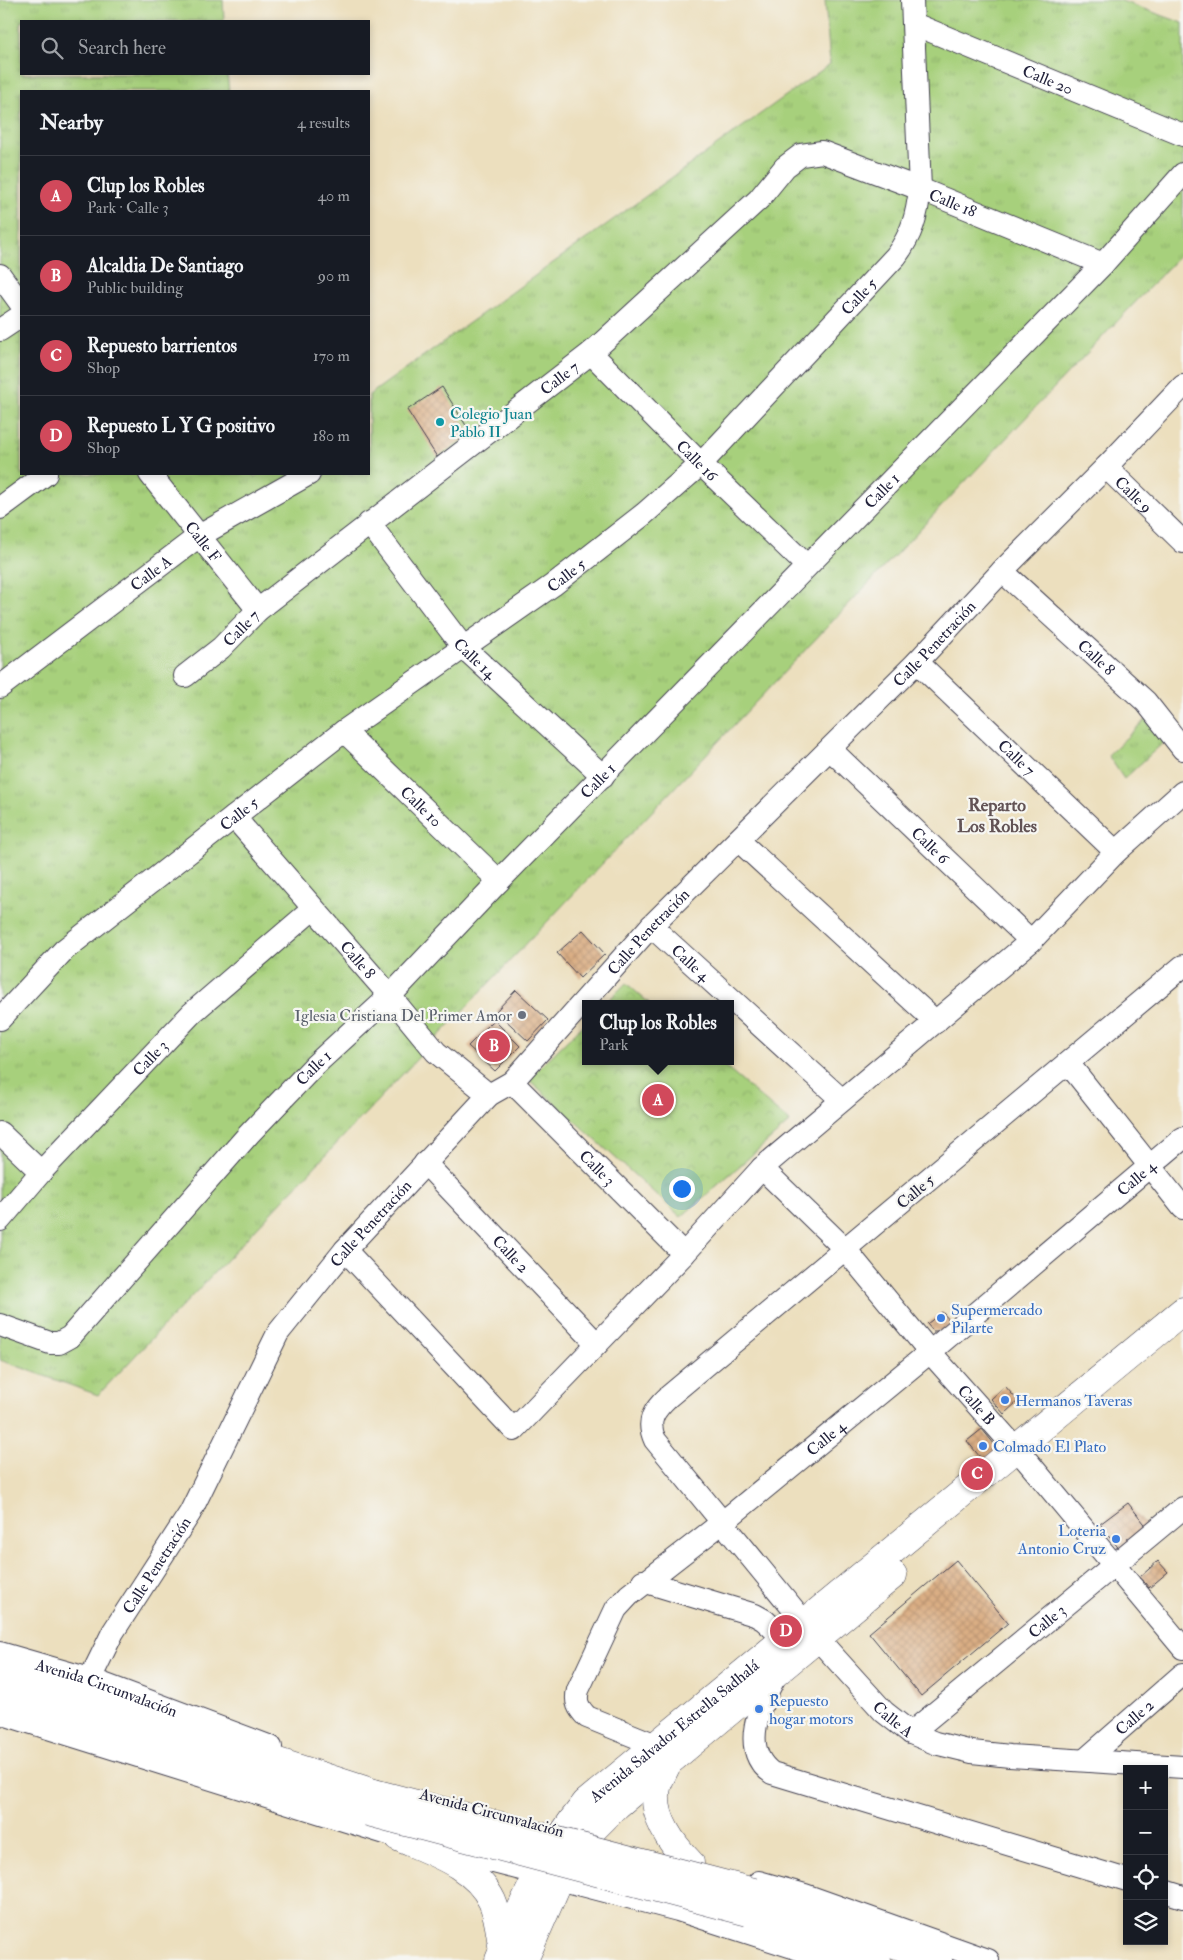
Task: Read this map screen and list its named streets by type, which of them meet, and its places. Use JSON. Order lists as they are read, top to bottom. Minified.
{"streets":{"main road":["Avenida Circunvalación","Avenida Salvador Estrella Sadhalá"],"street":["Calle 20","Calle 18","Calle 5","Calle 7","Calle 16","Calle 1","Calle 9","Calle F","Calle A","Calle Penetración","Calle 8","Calle 14","Calle 10","Calle 6","Calle 4","Calle 3","Calle 2","Calle B"]},"crossings":[["Calle 20","Calle 5"],["Calle 18","Calle 5"],["Calle 18","Calle 7"],["Calle 18","Calle 1"],["Calle 5","Calle 16"],["Calle 5","Calle A"],["Calle 5","Calle 8"],["Calle 5","Calle 14"],["Calle 5","Calle 10"],["Calle 5","Calle B"],["Calle 7","Calle 16"],["Calle 7","Calle F"],["Calle 7","Calle Penetración"],["Calle 7","Calle 14"],["Calle 16","Calle 1"],["Calle 1","Calle 8"],["Calle 1","Calle 14"],["Calle 1","Calle 10"],["Calle 9","Calle Penetración"],["Calle F","Calle A"],["Calle A","Calle 4"],["Calle A","Calle 3"],["Calle A","Calle 2"],["Calle A","Avenida Salvador Estrella Sadhalá"],["Calle Penetración","Calle 8"],["Calle Penetración","Calle 6"],["Calle Penetración","Calle 4"],["Calle Penetración","Calle 3"],["Calle Penetración","Calle 2"],["Calle Penetración","Avenida Circunvalación"],["Calle 8","Calle 3"],["Calle 4","Calle B"],["Calle 4","Avenida Salvador Estrella Sadhalá"],["Calle 3","Calle B"],["Calle B","Avenida Salvador Estrella Sadhalá"],["Avenida Circunvalación","Avenida Salvador Estrella Sadhalá"]],"districts":["Reparto Los Robles"],"places":["Colegio Juan Pablo II","Iglesia Cristiana Del Primer Amor","Supermercado Pilarte","Hermanos Taveras","Colmado El Plato","Loteria Antonio Cruz","Repuesto hogar motors"],"page":{"search":"Search here","heading":["Nearby","4 results"],"list":[{"mark":"A","name":"Clup los Robles","note":"Park · Calle 3","value":"40 m"},{"mark":"B","name":"Alcaldia De Santiago","note":"Public building","value":"90 m"},{"mark":"C","name":"Repuesto barrientos","note":"Shop","value":"170 m"},{"mark":"D","name":"Repuesto L Y G positivo","note":"Shop","value":"180 m"}],"popup":["Clup los Robles","Park"],"pins":["B","A","C","D"],"map_buttons":["+","−"]}}
